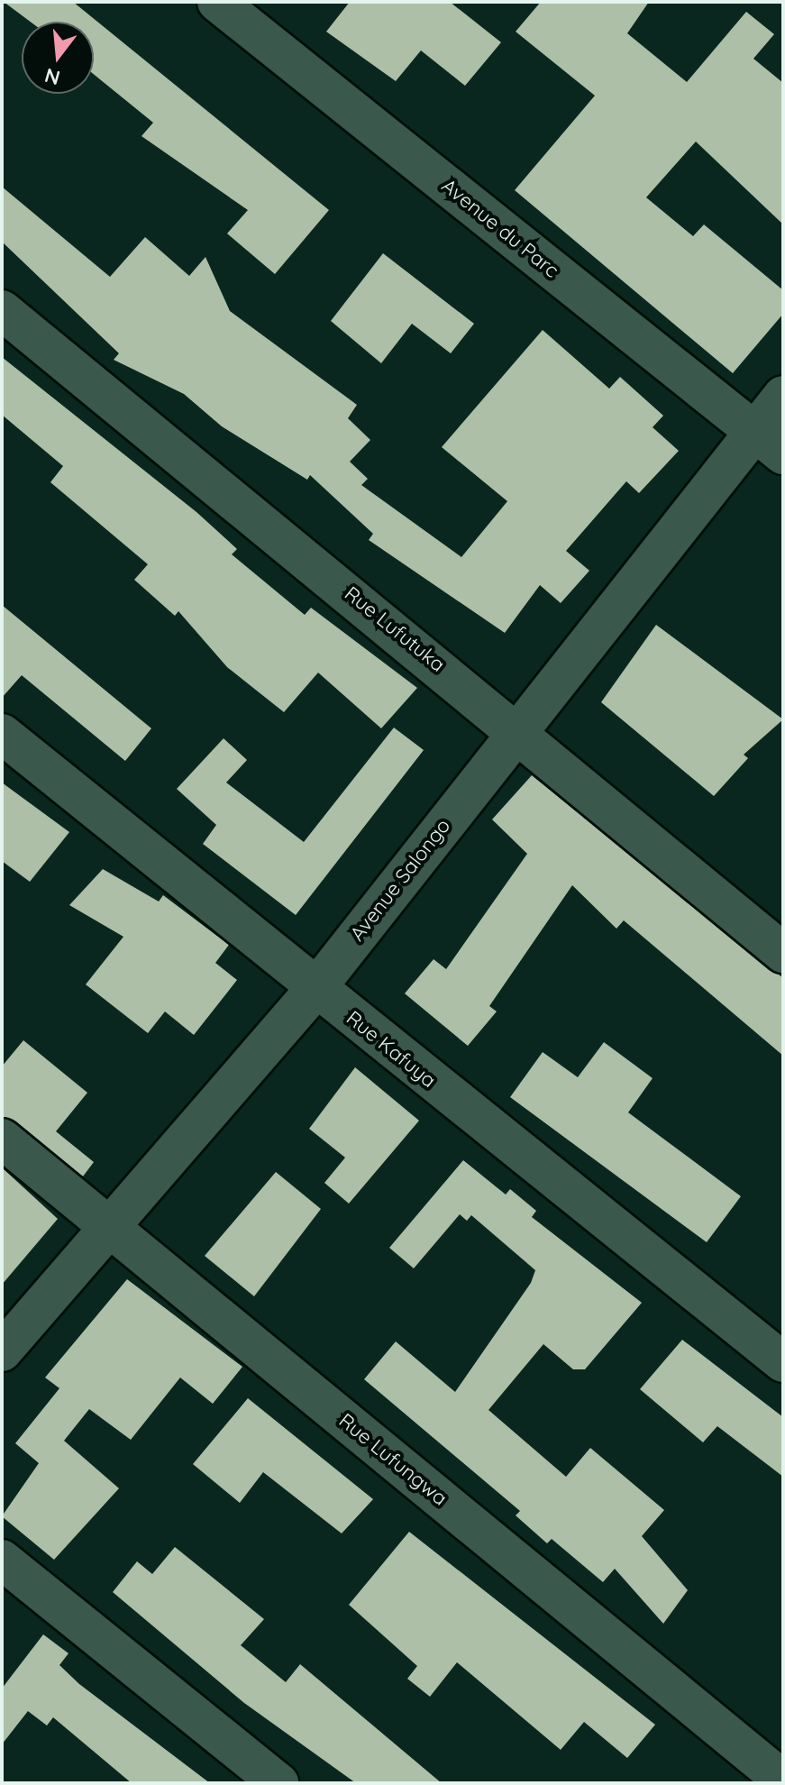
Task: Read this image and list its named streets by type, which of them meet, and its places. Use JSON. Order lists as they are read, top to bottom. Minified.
{"streets":{"street":["Avenue du Parc","Rue Lufutuka","Avenue Salongo","Rue Kafuya","Rue Lufungwa"]},"crossings":[["Avenue du Parc","Avenue Salongo"],["Rue Lufutuka","Avenue Salongo"],["Avenue Salongo","Rue Kafuya"],["Avenue Salongo","Rue Lufungwa"]],"north":"bottom"}
